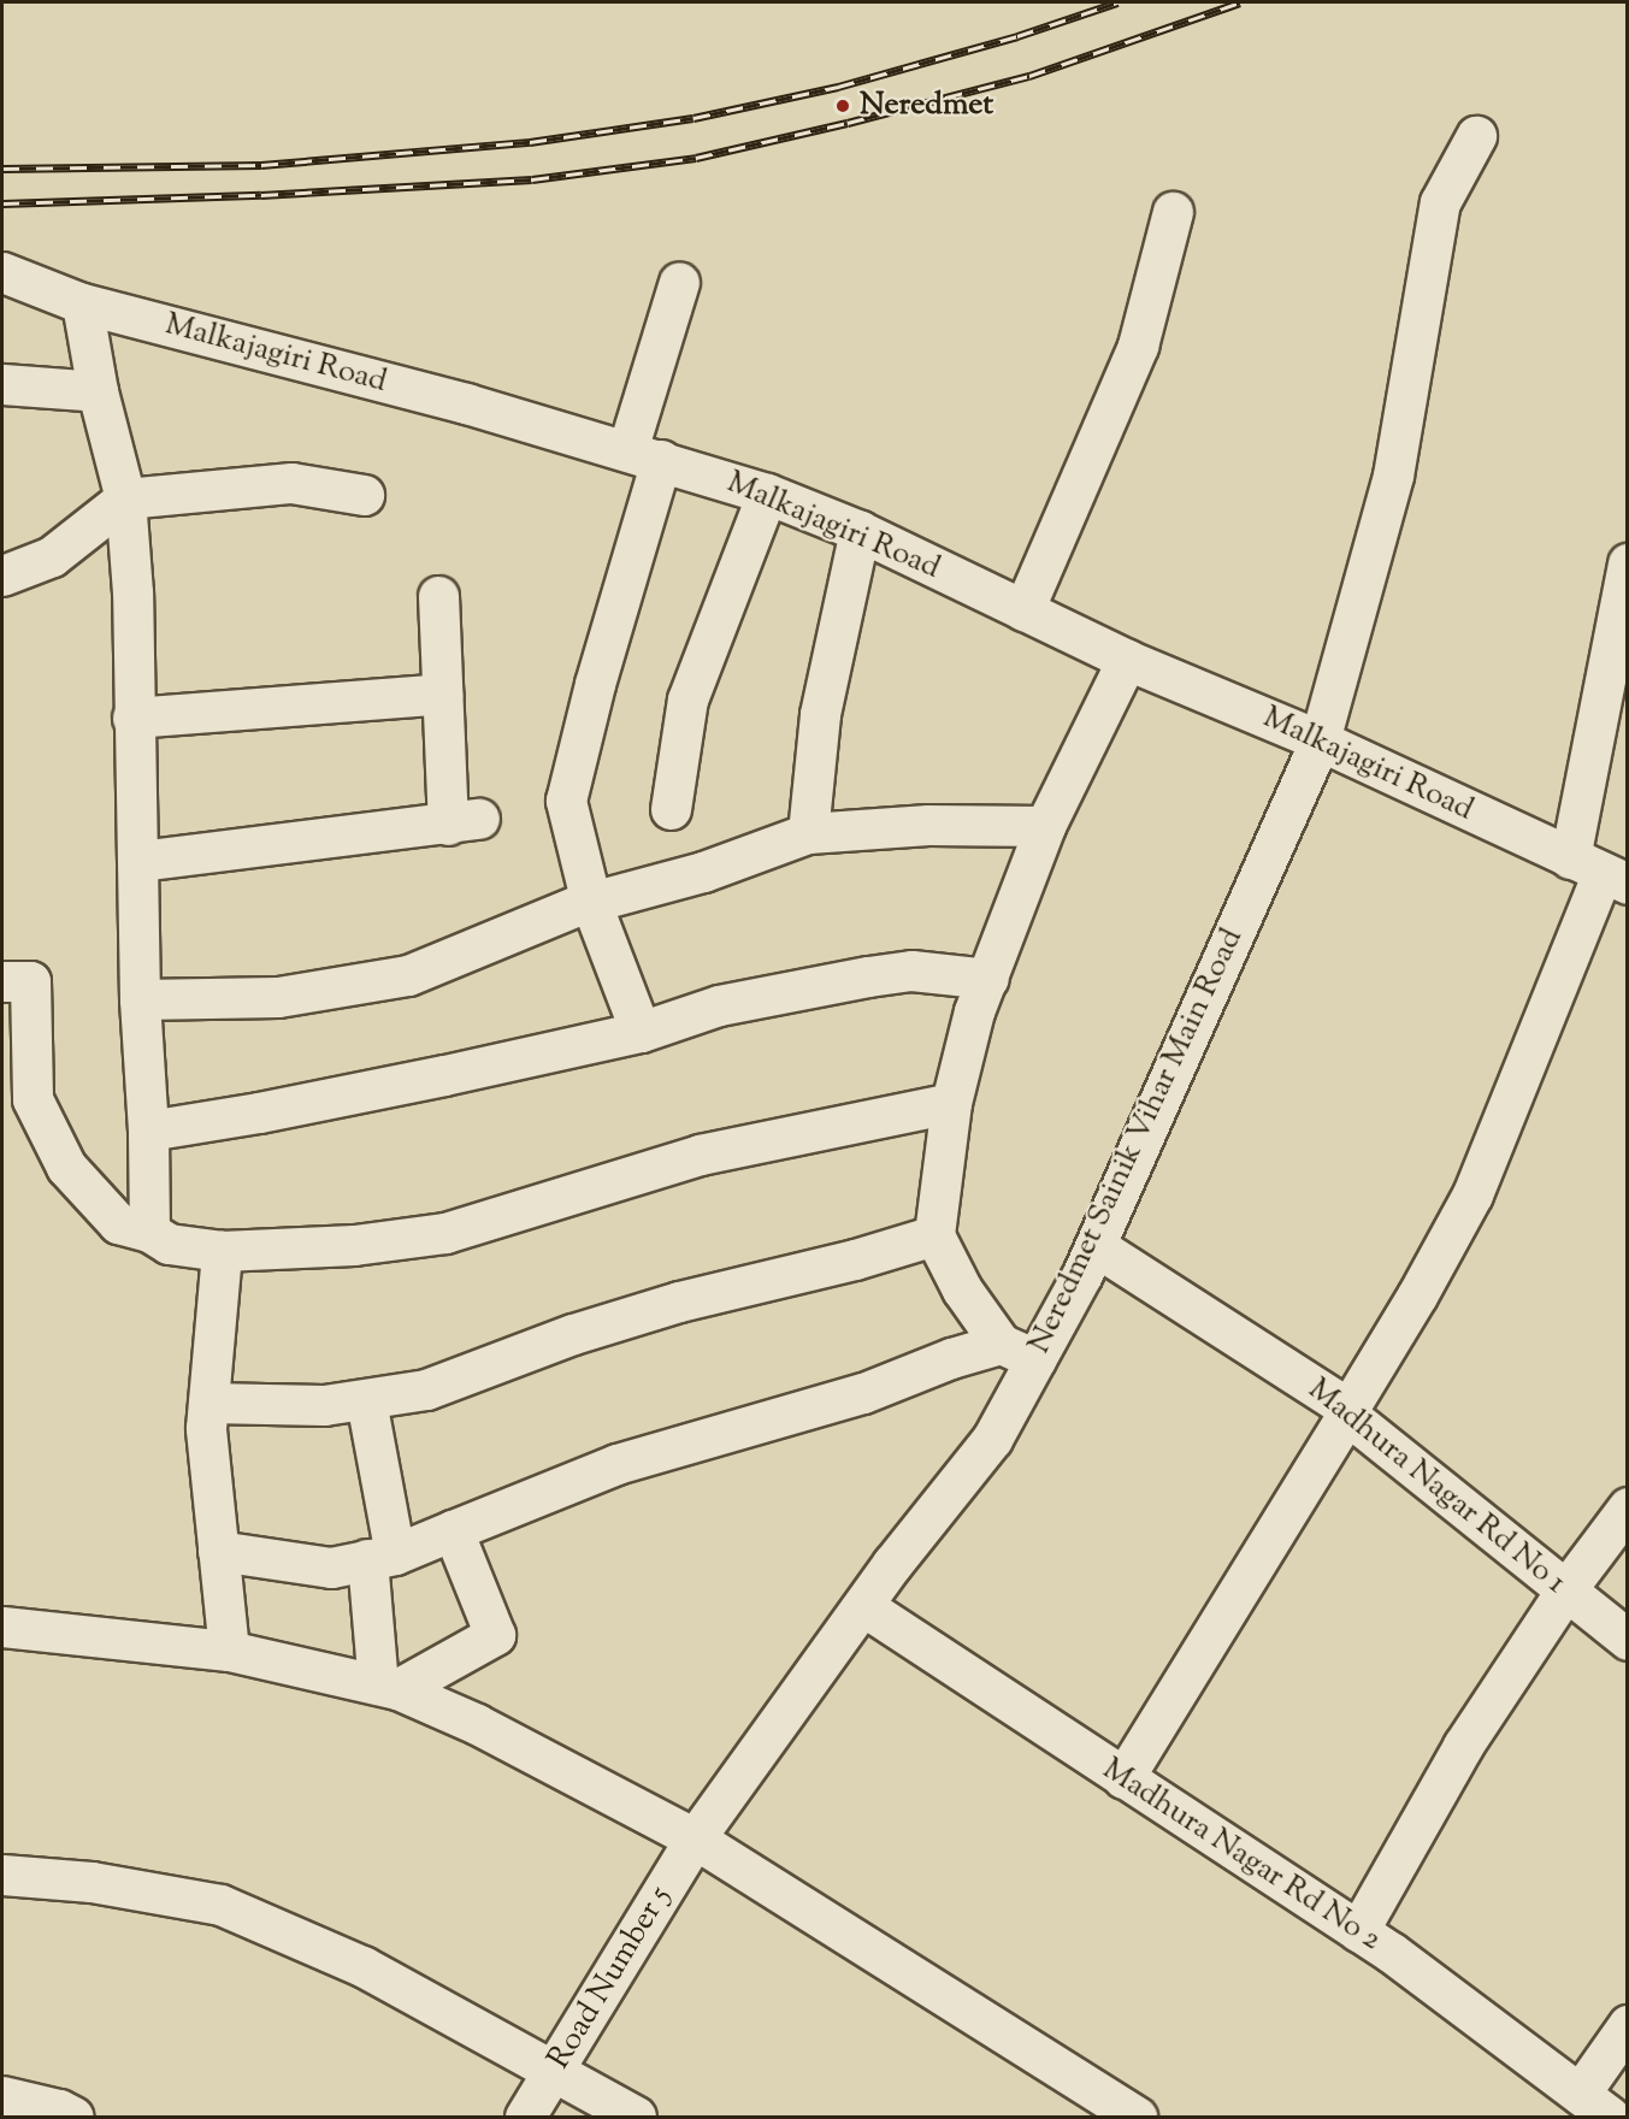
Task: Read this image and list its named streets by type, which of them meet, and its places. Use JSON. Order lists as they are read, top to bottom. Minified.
{"streets":{"street":["Malkajagiri Road","Neredmet Sainik Vihar Main Road","Madhura Nagar Rd No 1","Madhura Nagar Rd No 2","Road Number 5"]},"crossings":[["Malkajagiri Road","Neredmet Sainik Vihar Main Road"],["Neredmet Sainik Vihar Main Road","Madhura Nagar Rd No 1"],["Neredmet Sainik Vihar Main Road","Madhura Nagar Rd No 2"],["Neredmet Sainik Vihar Main Road","Road Number 5"]],"places":["Neredmet"]}
